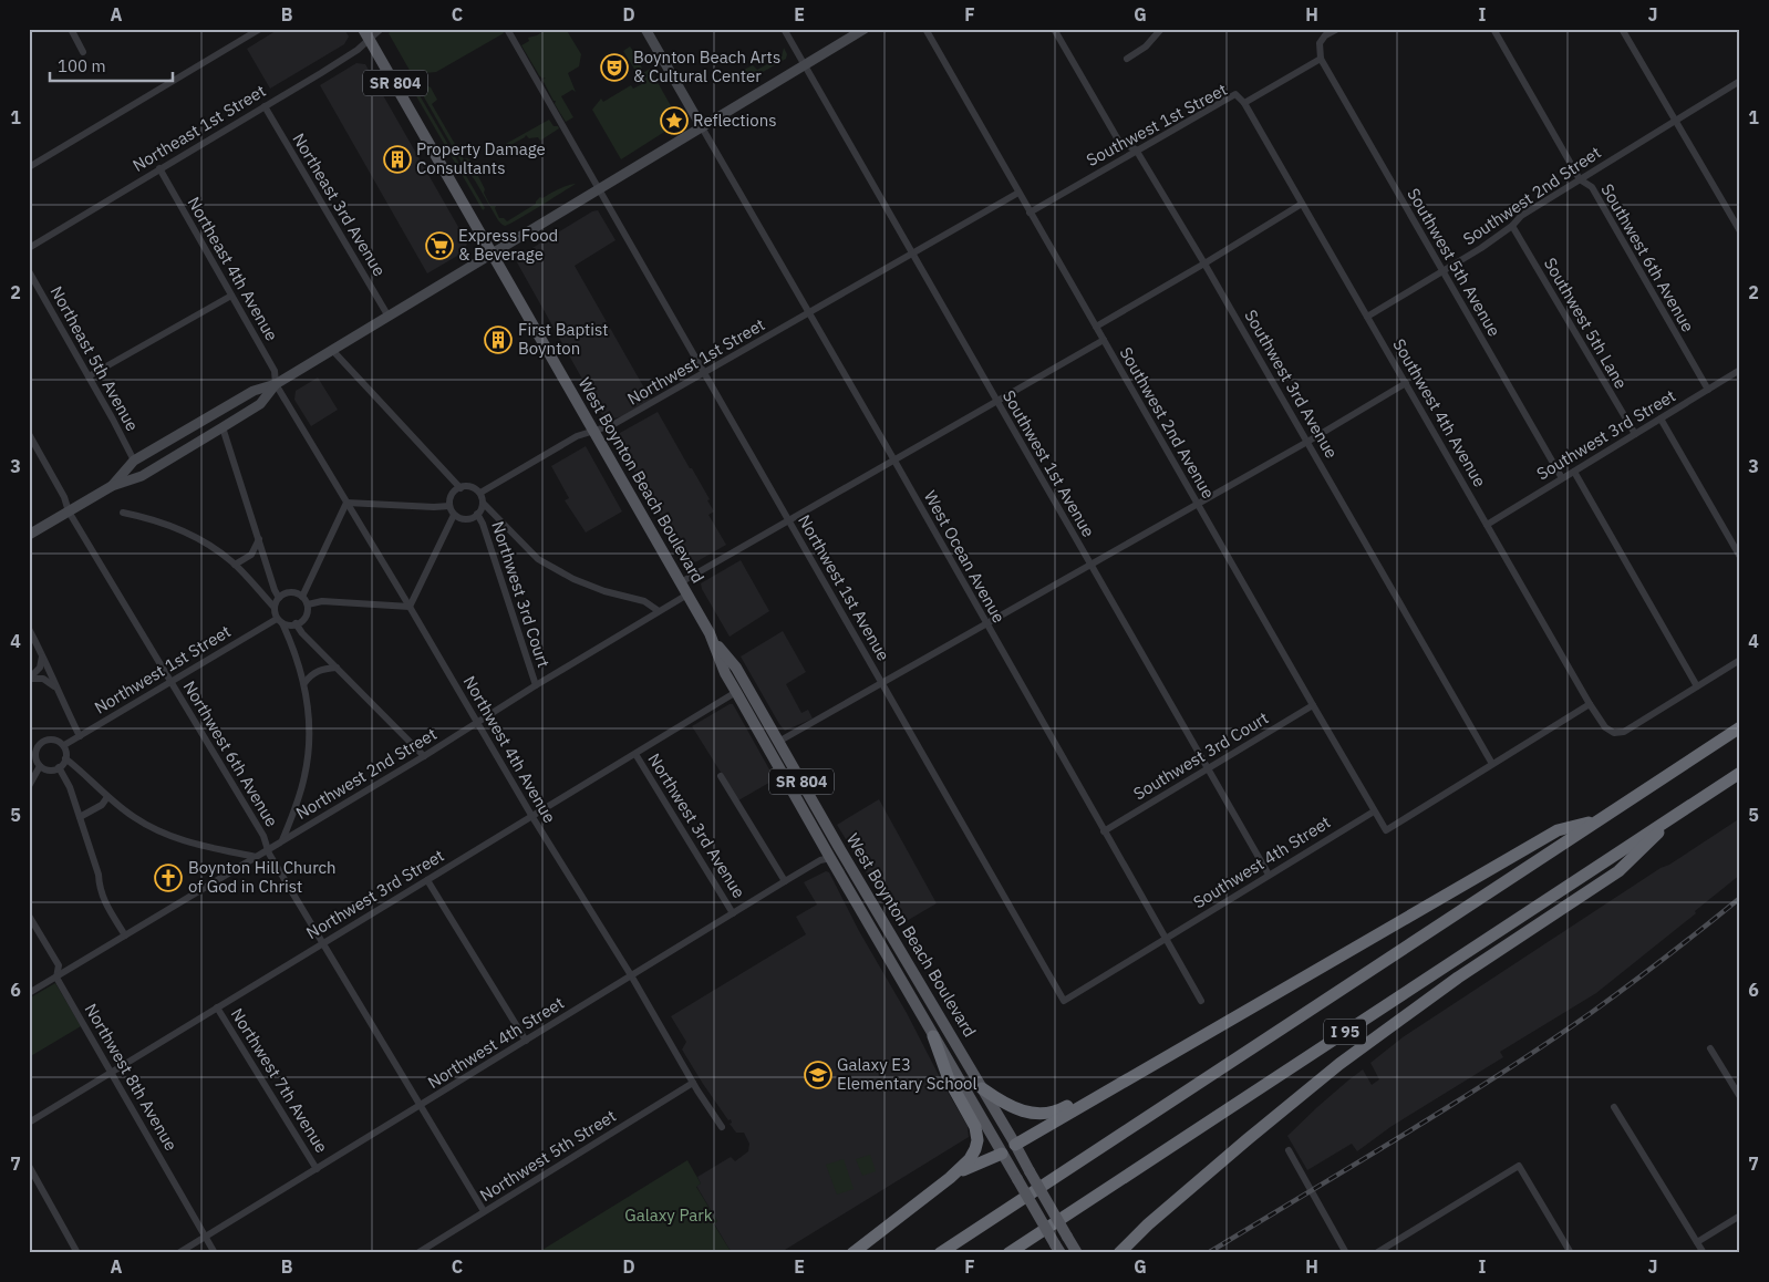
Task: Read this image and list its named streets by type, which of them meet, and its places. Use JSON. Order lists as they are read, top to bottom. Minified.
{"streets":{"highway":["I 95"],"main road":["SR 804","West Boynton Beach Boulevard"],"street":["Southwest 1st Street","Northeast 1st Street","Southwest 2nd Street","Northeast 3rd Avenue","Southwest 6th Avenue","Southwest 5th Avenue","Northeast 4th Avenue","Southwest 5th Lane","Northeast 5th Avenue","Northwest 1st Street","Southwest 3rd Avenue","Southwest 4th Avenue","Southwest 2nd Avenue","Southwest 3rd Street","Southwest 1st Avenue","West Ocean Avenue","Northwest 1st Avenue","Northwest 3rd Court","Northwest 4th Avenue","Northwest 6th Avenue","Southwest 3rd Court","Northwest 2nd Street","Northwest 3rd Avenue","Southwest 4th Street","Northwest 3rd Street","Northwest 4th Street","Northwest 8th Avenue","Northwest 7th Avenue","Northwest 5th Street"]},"crossings":[["SR 804","Northeast 1st Street"],["SR 804","West Boynton Beach Boulevard"],["Southwest 1st Street","Southwest 5th Avenue"],["Southwest 1st Street","Southwest 3rd Avenue"],["Southwest 1st Street","Southwest 4th Avenue"],["Southwest 1st Street","Southwest 2nd Avenue"],["Northeast 1st Street","Northeast 3rd Avenue"],["Northeast 1st Street","Northeast 4th Avenue"],["Southwest 2nd Street","Southwest 6th Avenue"],["Southwest 2nd Street","Southwest 5th Avenue"],["Southwest 2nd Street","Southwest 5th Lane"],["Southwest 2nd Street","Southwest 4th Avenue"],["Southwest 6th Avenue","Southwest 3rd Street"],["Southwest 5th Avenue","Southwest 3rd Street"],["Northeast 4th Avenue","Northwest 4th Avenue"],["Southwest 5th Lane","Southwest 3rd Street"],["Northwest 1st Street","West Boynton Beach Boulevard"],["Northwest 1st Street","West Ocean Avenue"],["Northwest 1st Street","Northwest 1st Avenue"],["Northwest 1st Street","Northwest 3rd Court"],["Northwest 1st Street","Northwest 6th Avenue"],["Southwest 3rd Avenue","Southwest 2nd Avenue"],["Southwest 4th Avenue","Southwest 3rd Street"],["Southwest 2nd Avenue","Southwest 3rd Court"],["Southwest 2nd Avenue","Southwest 4th Street"],["Southwest 1st Avenue","Southwest 3rd Court"],["Southwest 1st Avenue","Southwest 4th Street"],["West Boynton Beach Boulevard","Northwest 2nd Street"],["West Boynton Beach Boulevard","Northwest 3rd Street"],["West Boynton Beach Boulevard","Northwest 4th Street"],["West Ocean Avenue","Northwest 1st Avenue"],["West Ocean Avenue","Southwest 3rd Court"],["West Ocean Avenue","Southwest 4th Street"],["Northwest 1st Avenue","Southwest 4th Street"],["Northwest 3rd Court","Northwest 2nd Street"],["Northwest 4th Avenue","Northwest 2nd Street"],["Northwest 4th Avenue","Northwest 3rd Street"],["Northwest 4th Avenue","Northwest 4th Street"],["Northwest 4th Avenue","Northwest 5th Street"],["Northwest 6th Avenue","Northwest 2nd Street"],["Northwest 6th Avenue","Northwest 3rd Street"],["Northwest 6th Avenue","Northwest 4th Street"],["Northwest 6th Avenue","Northwest 5th Street"],["Northwest 2nd Street","Northwest 8th Avenue"],["Northwest 3rd Avenue","Northwest 3rd Street"],["Northwest 3rd Avenue","Northwest 4th Street"],["Northwest 3rd Street","Northwest 8th Avenue"],["Northwest 3rd Street","Northwest 7th Avenue"],["Northwest 4th Street","Northwest 8th Avenue"],["Northwest 4th Street","Northwest 7th Avenue"]],"parks":["Galaxy Park"],"places":{"theatre":["Boynton Beach Arts & Cultural Center"],"place":["Reflections"],"building":["Property Damage Consultants","First Baptist Boynton"],"supermarket":["Express Food & Beverage"],"church":["Boynton Hill Church of God in Christ"],"school or university":["Galaxy E3 Elementary School"]},"scale_bar":"100 m","grid":{"columns":["A","B","C","D","E","F","G","H","I","J"],"rows":["1","2","3","4","5","6","7"]}}
